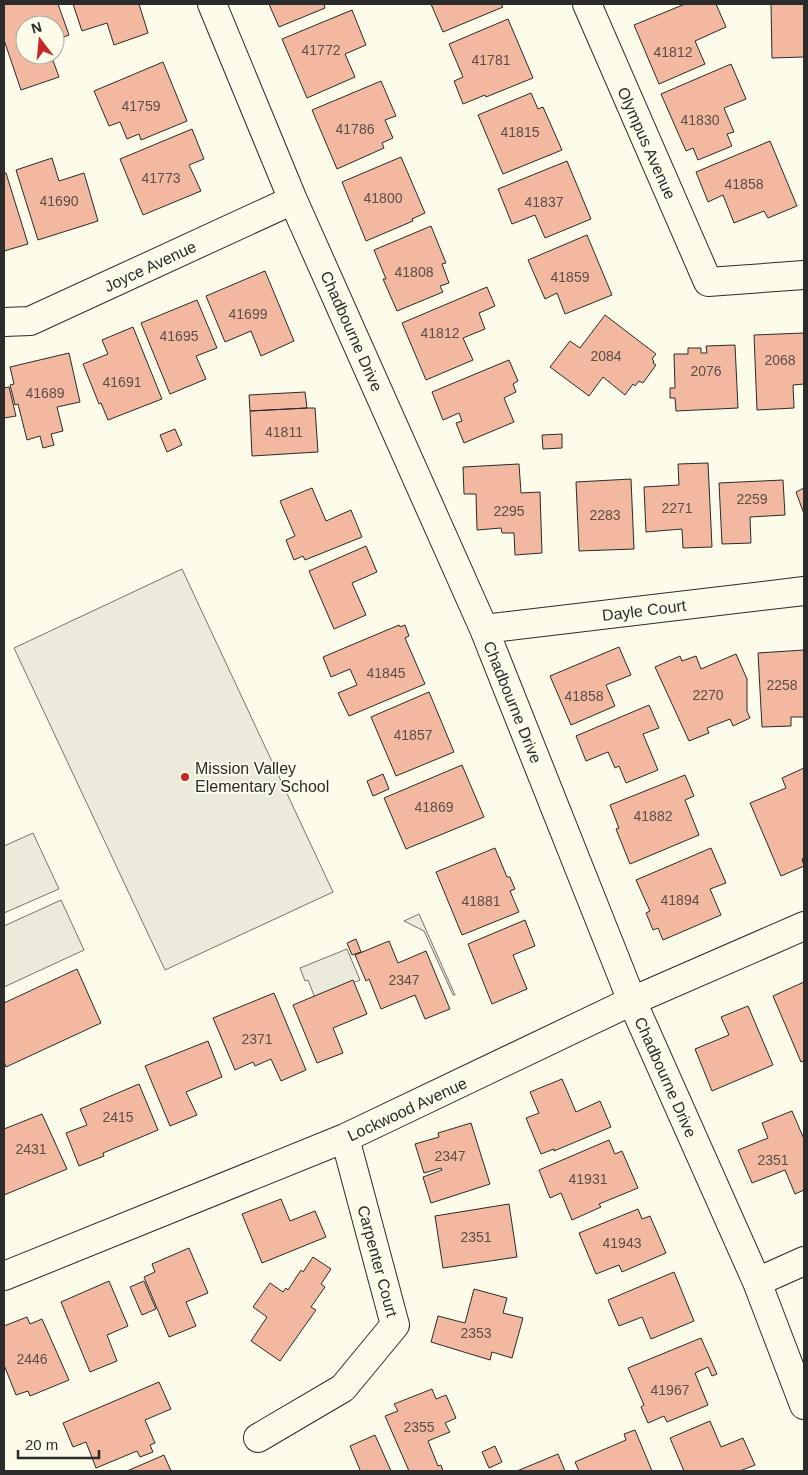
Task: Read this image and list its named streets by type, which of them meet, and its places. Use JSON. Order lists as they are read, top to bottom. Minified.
{"streets":{"street":["Olympus Avenue","Joyce Avenue","Chadbourne Drive","Dayle Court","Lockwood Avenue","Carpenter Court"]},"crossings":[["Joyce Avenue","Chadbourne Drive"],["Chadbourne Drive","Dayle Court"],["Chadbourne Drive","Lockwood Avenue"],["Lockwood Avenue","Carpenter Court"]],"places":["Mission Valley Elementary School"],"house_numbers":["41772","41812","41781","41759","41830","41786","41815","41773","41858","41800","41690","41837","41808","41859","41699","41812","41695","2084","2068","2076","41691","41689","41811","2259","2271","2295","2283","41845","2258","2270","41858","41857","41869","41882","41894","41881","2347","2371","2415","2431","2347","2351","41931","2351","41943","2353","2446","41967","2355"],"scale_bar":"20 m","north":"top"}
